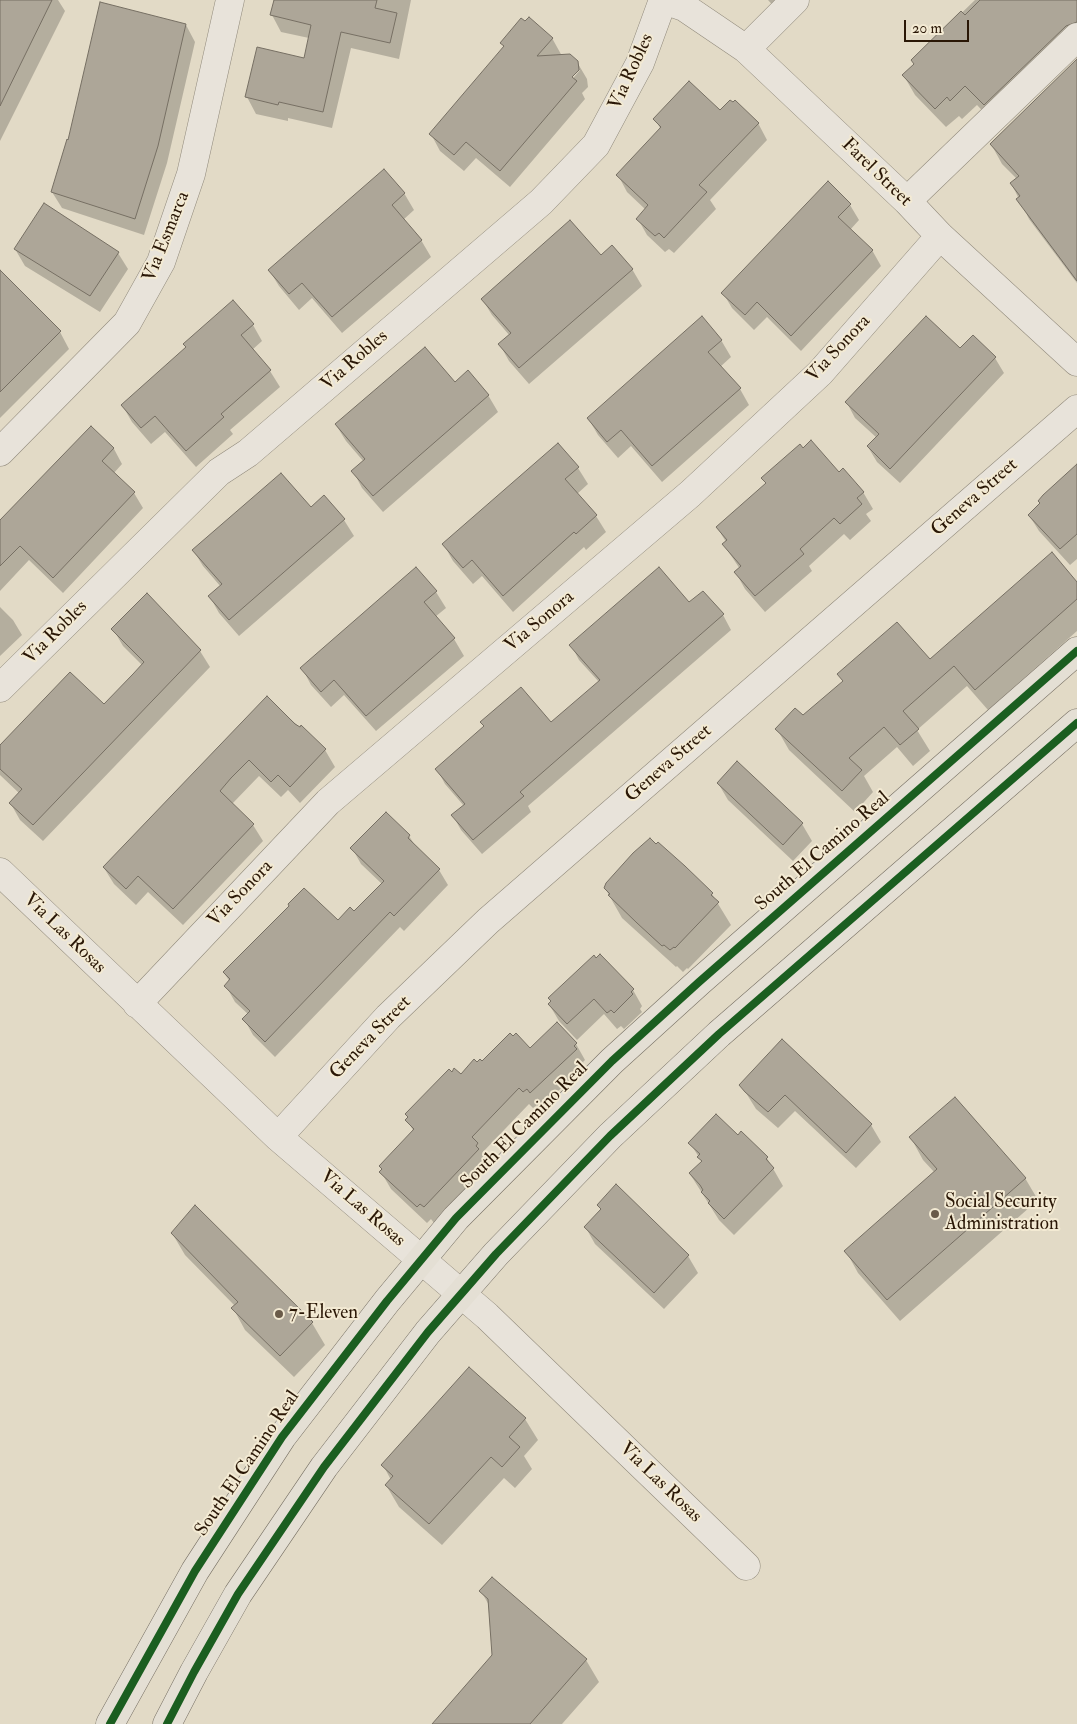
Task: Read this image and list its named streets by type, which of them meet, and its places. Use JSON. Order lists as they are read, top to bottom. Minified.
{"streets":{"main road":["South El Camino Real"],"street":["Via Robles","Farel Street","Via Esmarca","Via Sonora","Geneva Street","Via Las Rosas"]},"crossings":[["Via Robles","Farel Street"],["Farel Street","Via Sonora"],["Via Sonora","Via Las Rosas"],["Geneva Street","Via Las Rosas"],["South El Camino Real","Via Las Rosas"]],"places":["Social Security Administration","7-Eleven"],"scale_bar":"20 m"}
